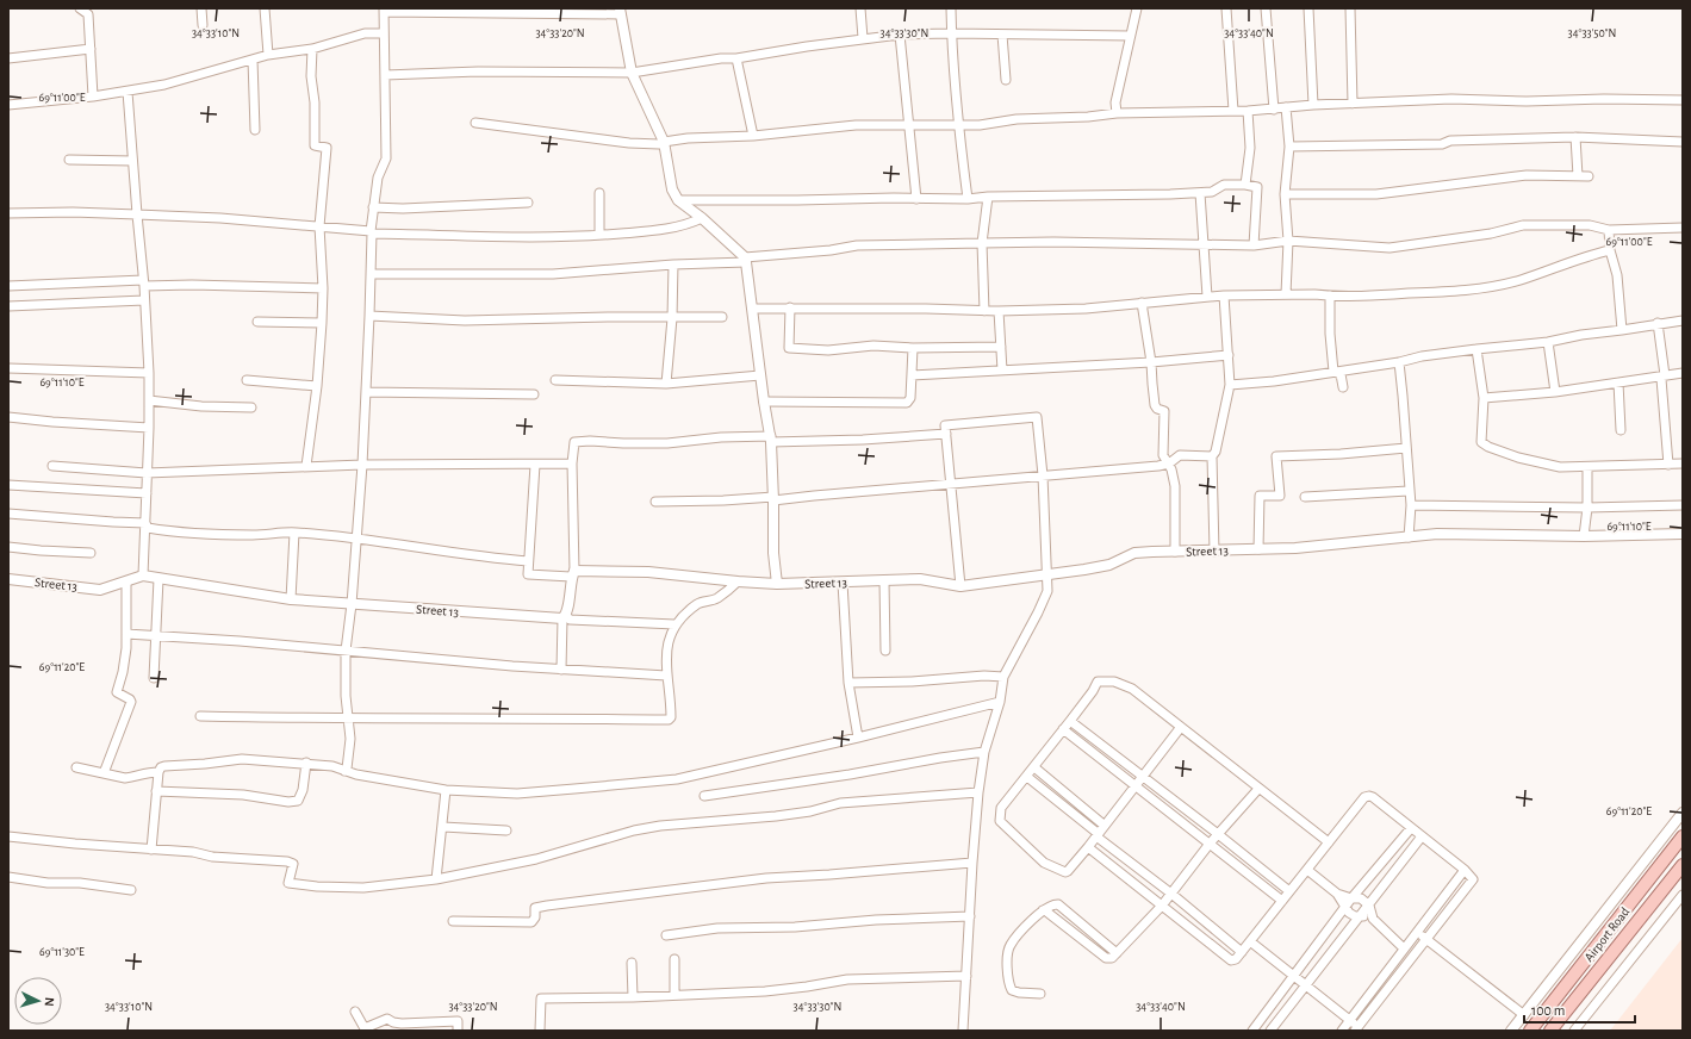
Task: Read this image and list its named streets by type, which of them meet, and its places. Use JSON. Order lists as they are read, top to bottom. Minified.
{"streets":{"main road":["Airport Road"],"street":["Street 13"]},"scale_bar":"100 m","north":"right","coordinates":["34°33'10\"N","34°33'20\"N","34°33'30\"N","34°33'40\"N","34°33'50\"N","69°11'00\"E","69°11'10\"E","69°11'20\"E","69°11'30\"E"]}
